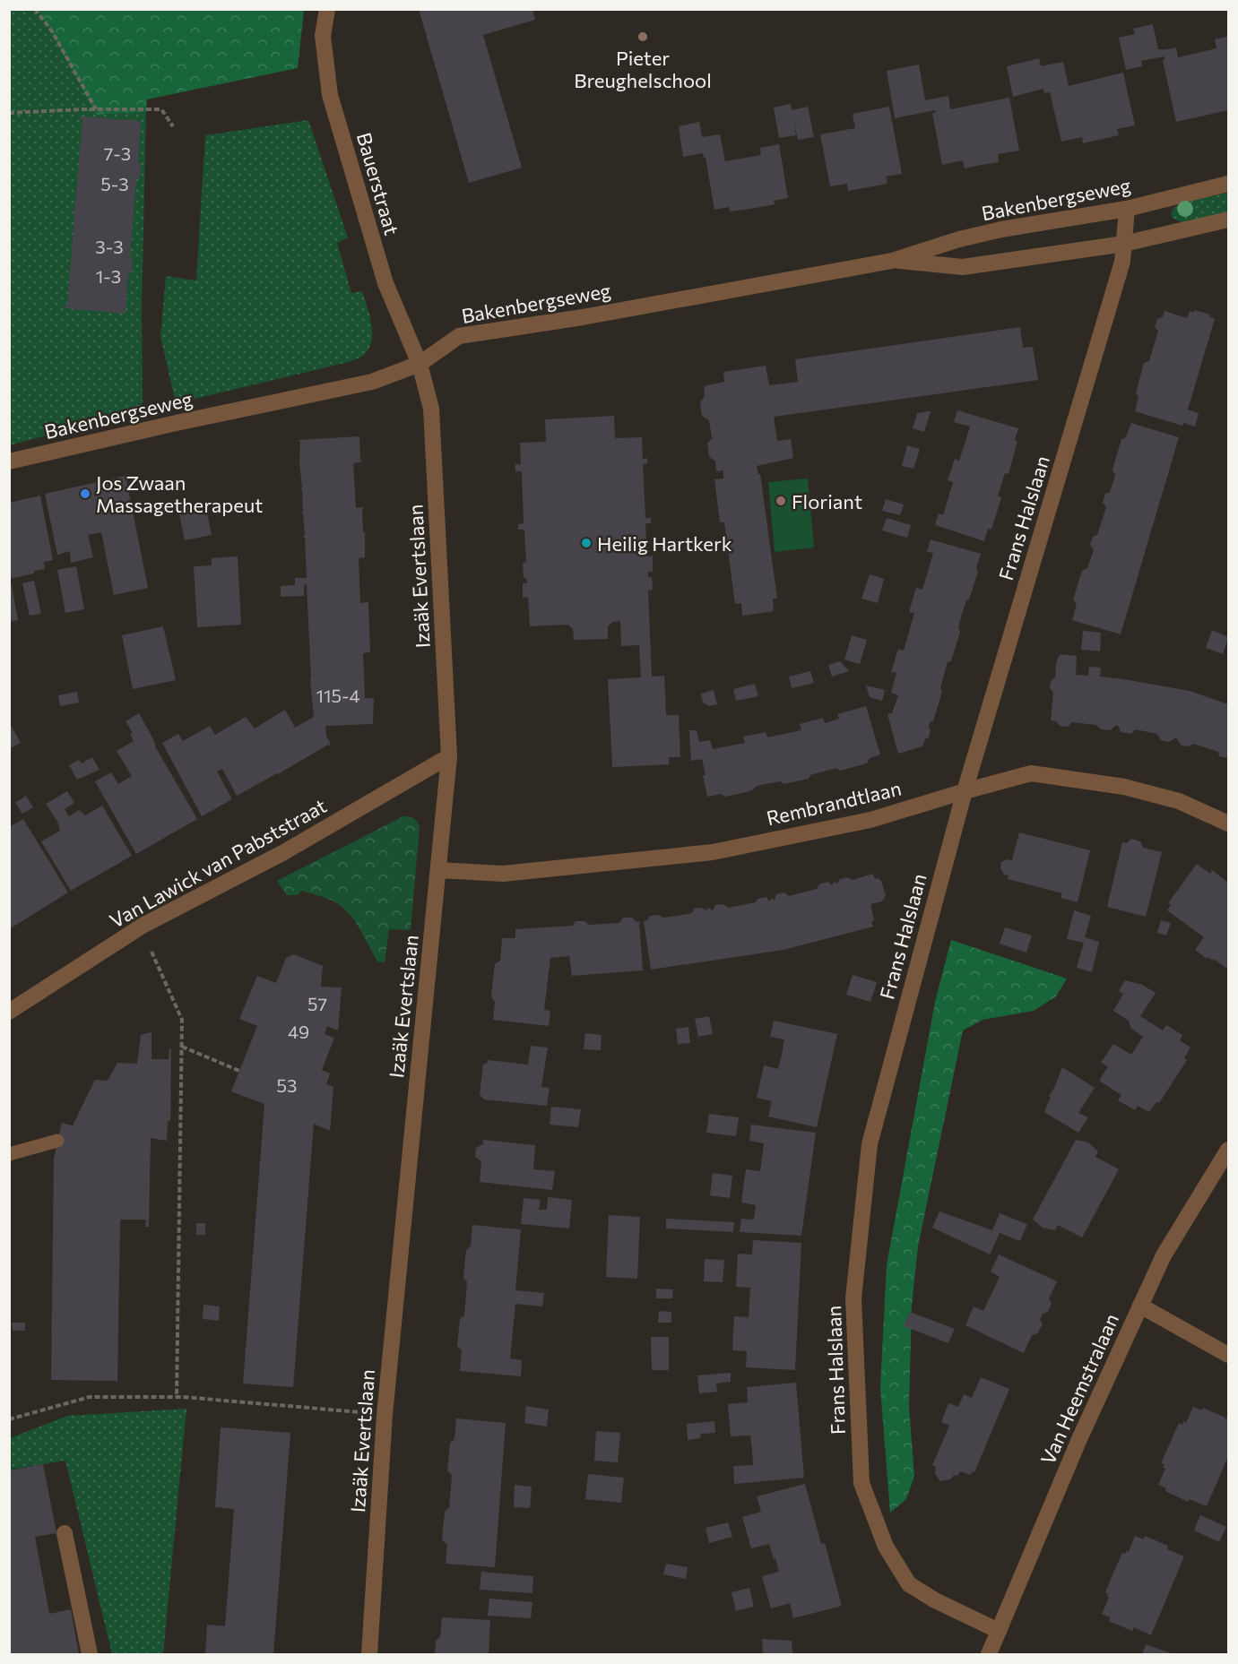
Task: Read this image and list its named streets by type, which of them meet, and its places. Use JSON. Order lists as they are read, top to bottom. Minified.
{"streets":{"street":["Bauerstraat","Bakenbergseweg","Frans Halslaan","Izaäk Evertslaan","Rembrandtlaan","Van Lawick van Pabststraat","Van Heemstralaan"]},"crossings":[["Bauerstraat","Bakenbergseweg"],["Bauerstraat","Izaäk Evertslaan"],["Bakenbergseweg","Frans Halslaan"],["Bakenbergseweg","Izaäk Evertslaan"],["Frans Halslaan","Rembrandtlaan"],["Frans Halslaan","Van Heemstralaan"],["Izaäk Evertslaan","Rembrandtlaan"],["Izaäk Evertslaan","Van Lawick van Pabststraat"]],"places":["Pieter Breughelschool","Jos Zwaan Massagetherapeut","Floriant","Heilig Hartkerk"],"house_numbers":["7-3","5-3","3-3","1-3","115-4","57","49","53"]}
